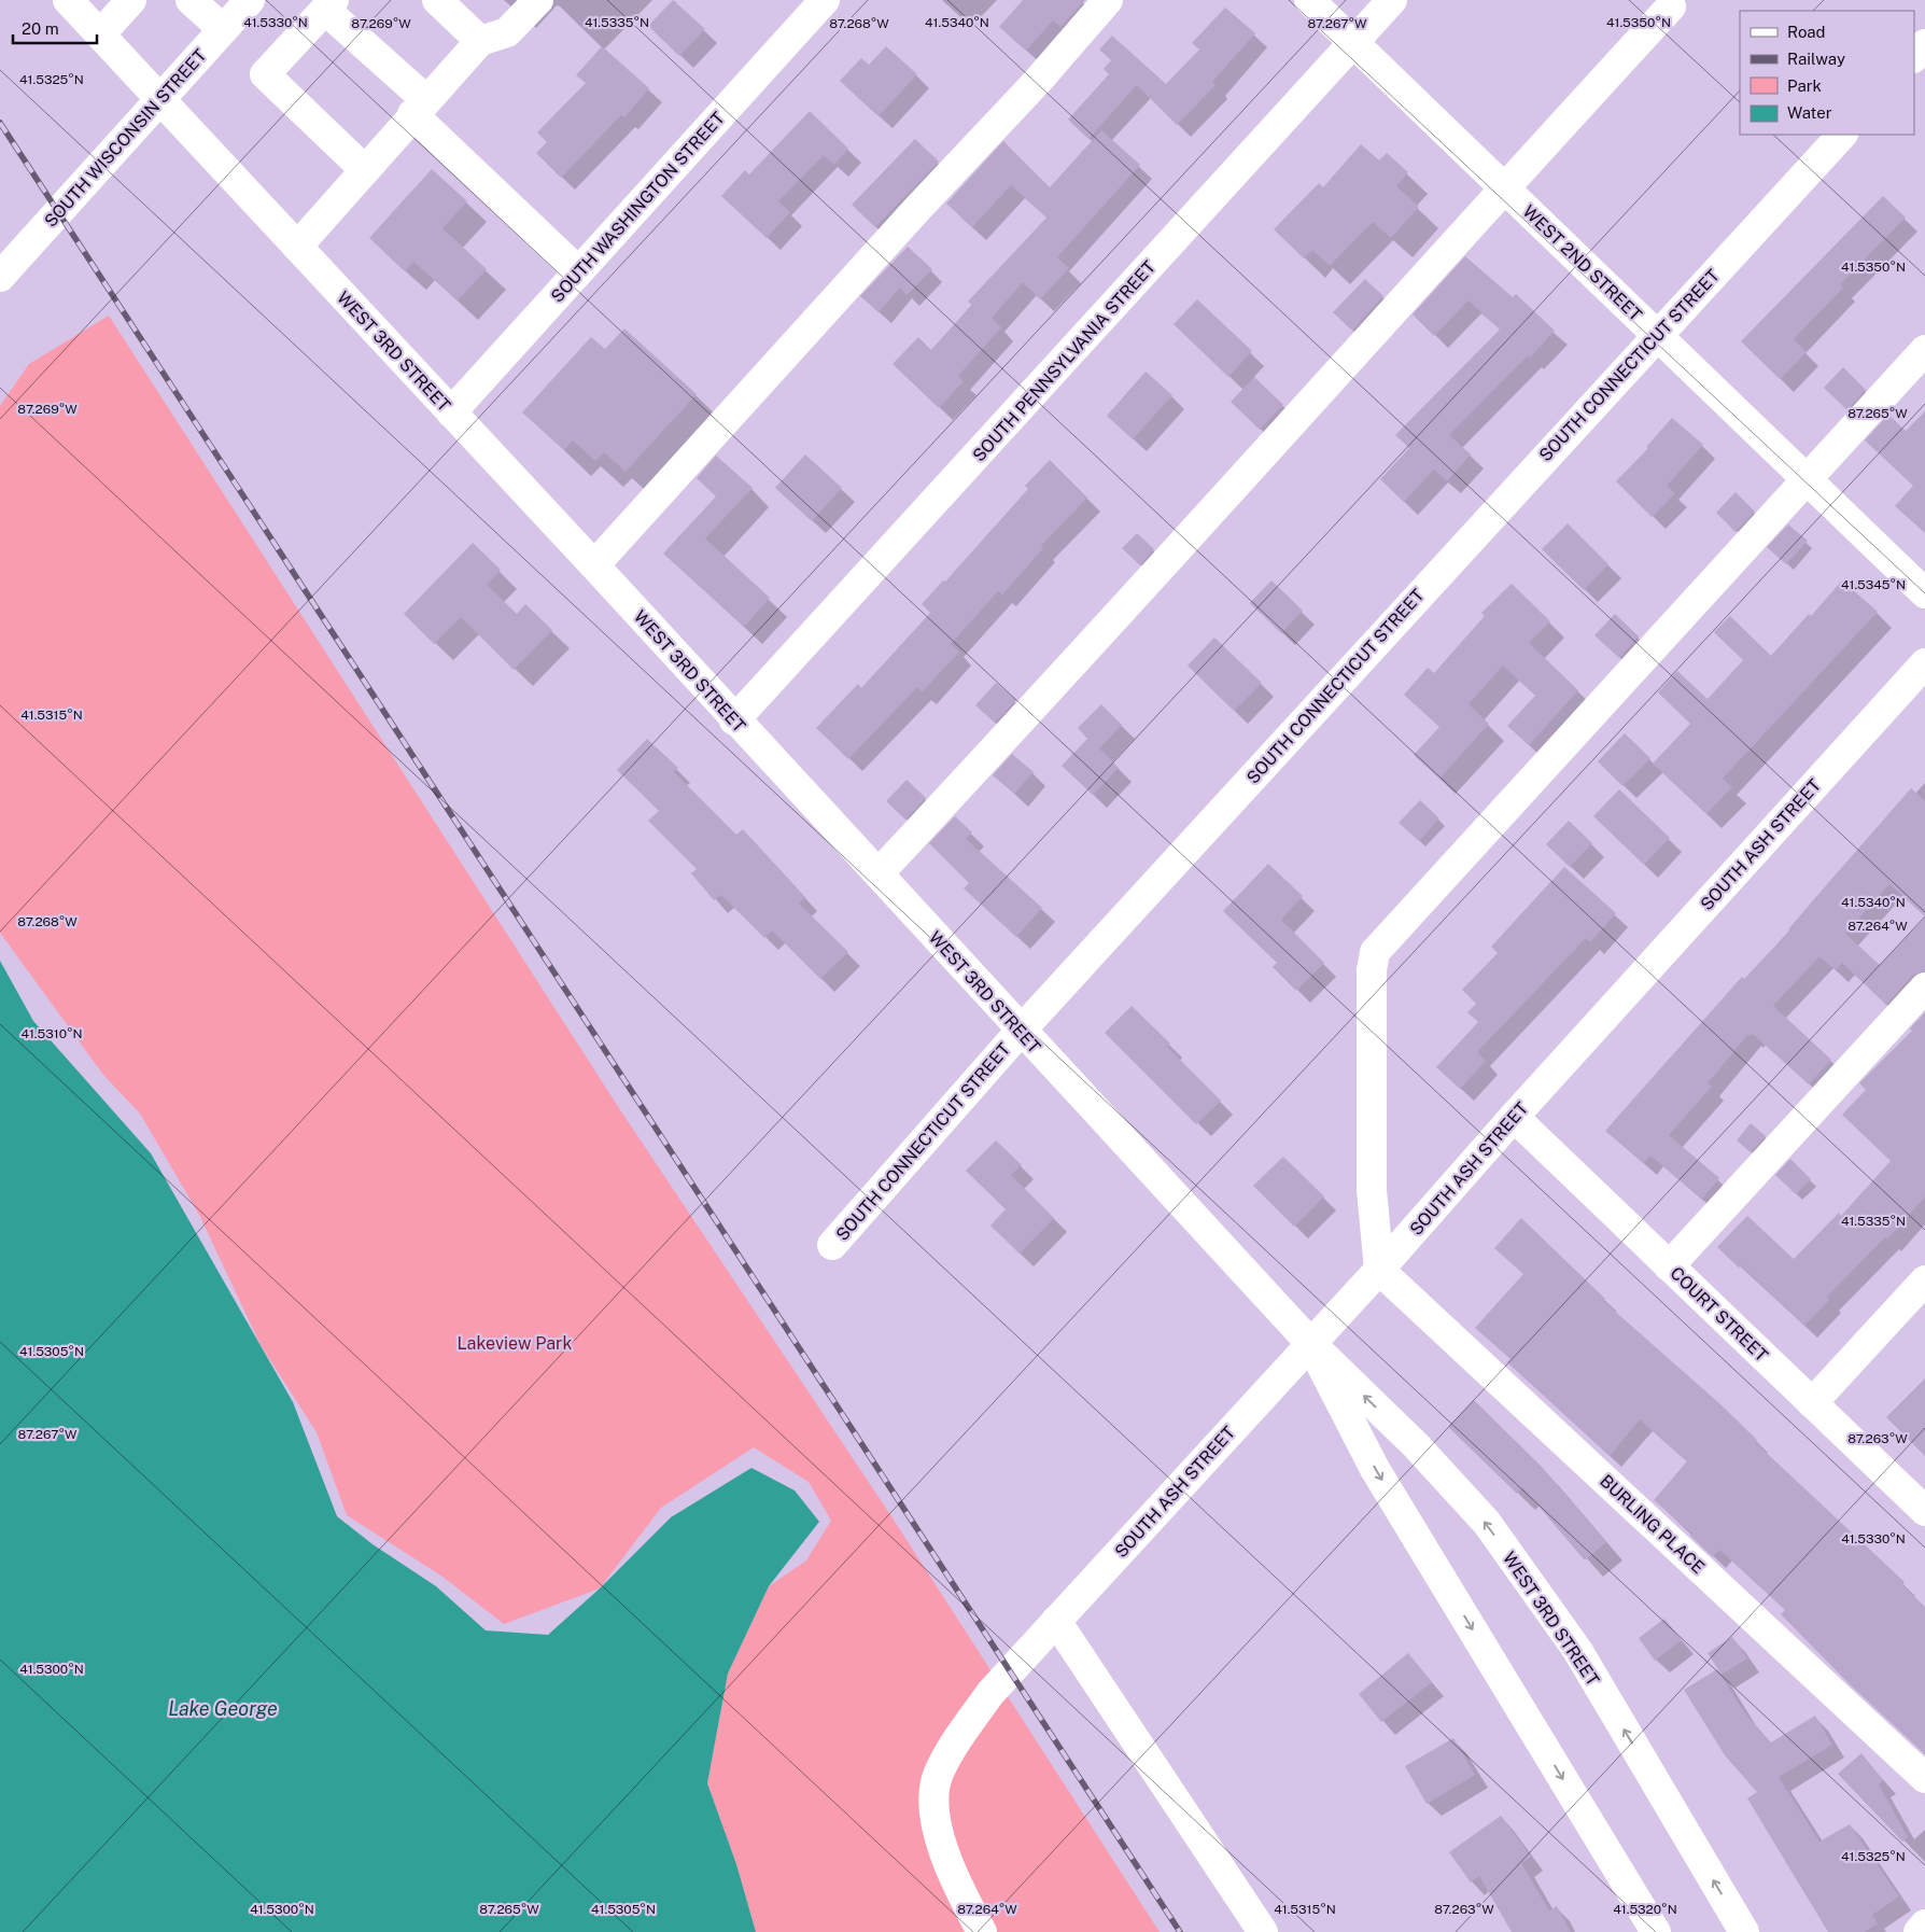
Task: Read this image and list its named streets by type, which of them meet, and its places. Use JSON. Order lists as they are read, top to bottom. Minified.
{"streets":{"street":["SOUTH WISCONSIN STREET","SOUTH WASHINGTON STREET","WEST 2ND STREET","WEST 3RD STREET","SOUTH PENNSYLVANIA STREET","SOUTH CONNECTICUT STREET","SOUTH ASH STREET","COURT STREET","BURLING PLACE"]},"crossings":[["SOUTH WISCONSIN STREET","WEST 3RD STREET"],["SOUTH WASHINGTON STREET","WEST 3RD STREET"],["WEST 2ND STREET","SOUTH PENNSYLVANIA STREET"],["WEST 2ND STREET","SOUTH CONNECTICUT STREET"],["WEST 3RD STREET","SOUTH PENNSYLVANIA STREET"],["WEST 3RD STREET","SOUTH CONNECTICUT STREET"],["WEST 3RD STREET","SOUTH ASH STREET"],["SOUTH ASH STREET","COURT STREET"],["SOUTH ASH STREET","BURLING PLACE"]],"water":["Lake George"],"parks":["Lakeview Park"],"legend":["Road","Railway","Park","Water"],"scale_bar":"20 m","coordinates":["41.5350°N","41.5330°N","41.5335°N","41.5340°N","87.269°W","87.268°W","87.267°W","41.5325°N","87.265°W","41.5345°N","41.5315°N","87.264°W","41.5310°N","41.5305°N","87.263°W","41.5300°N","41.5320°N"]}
